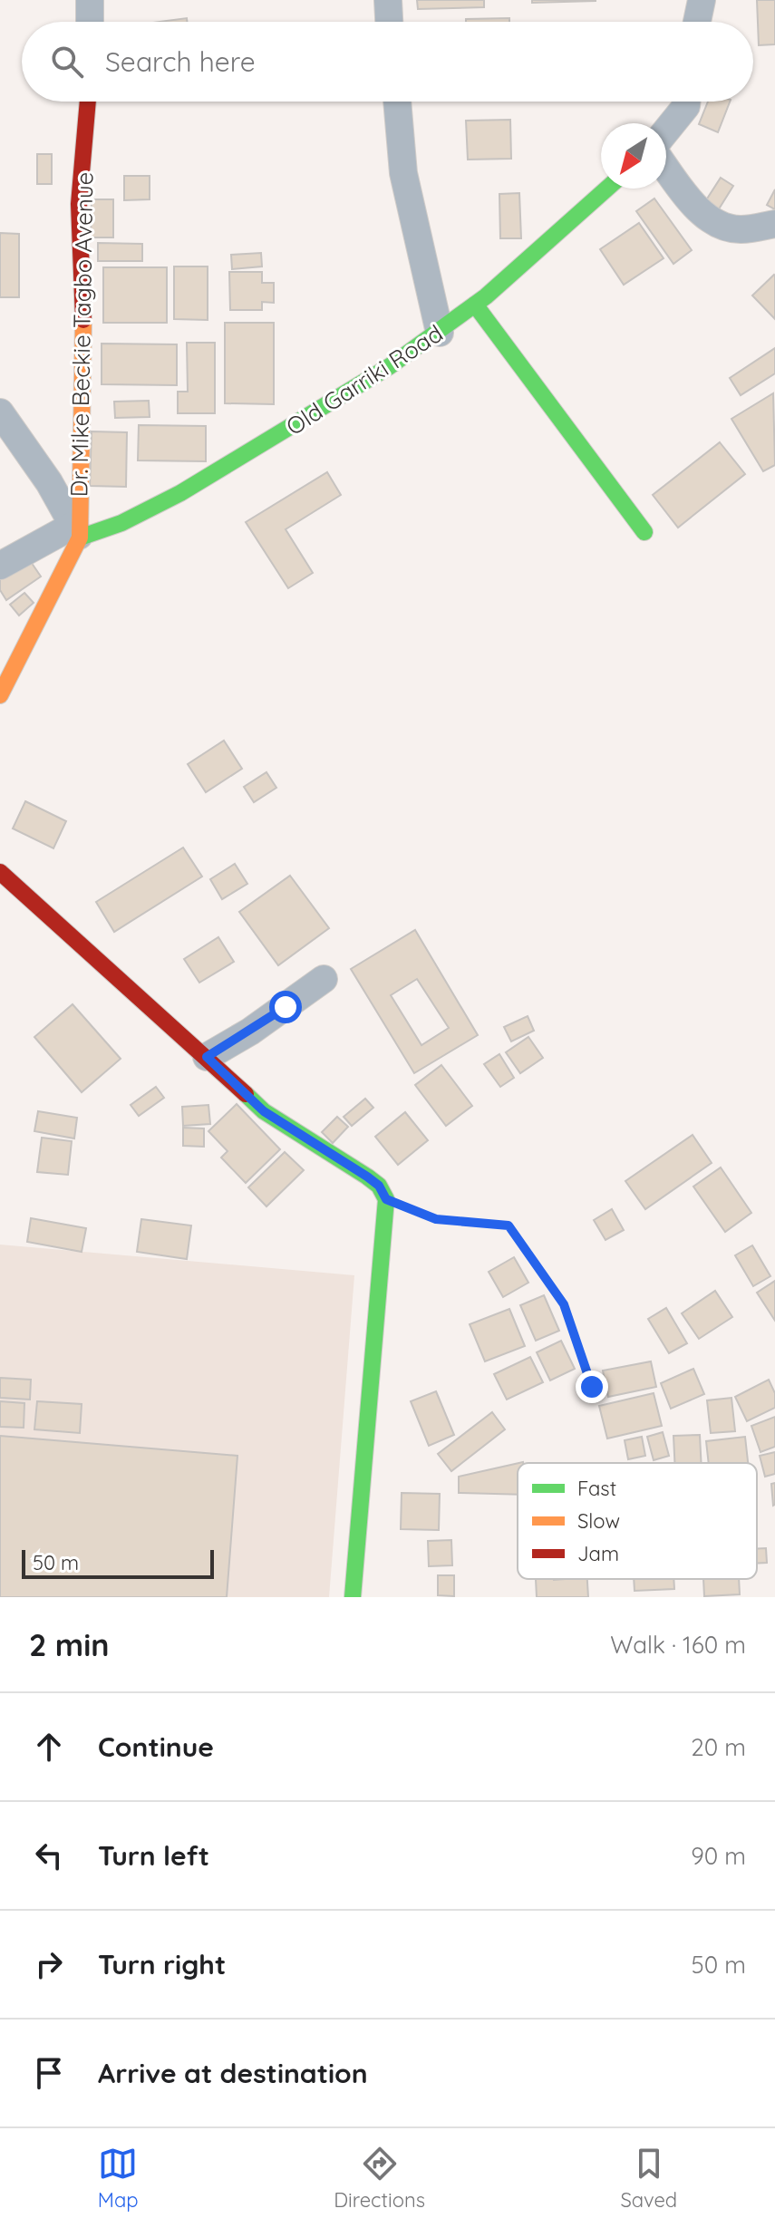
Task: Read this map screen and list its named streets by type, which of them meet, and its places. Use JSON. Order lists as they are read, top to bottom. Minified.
{"streets":{"street":["Dr. Mike Beckie Tagbo Avenue","Old Garriki Road"]},"crossings":[["Dr. Mike Beckie Tagbo Avenue","Old Garriki Road"]],"legend":["Fast","Slow","Jam"],"scale_bar":"50 m","north":"bottom left","page":{"search":"Search here","scale":"50 m","heading":["2 min","Walk · 160 m"],"list":[["Continue","20 m"],["Turn left","90 m"],["Turn right","50 m"],"Arrive at destination"],"nav":["Map","Directions","Saved"]}}
